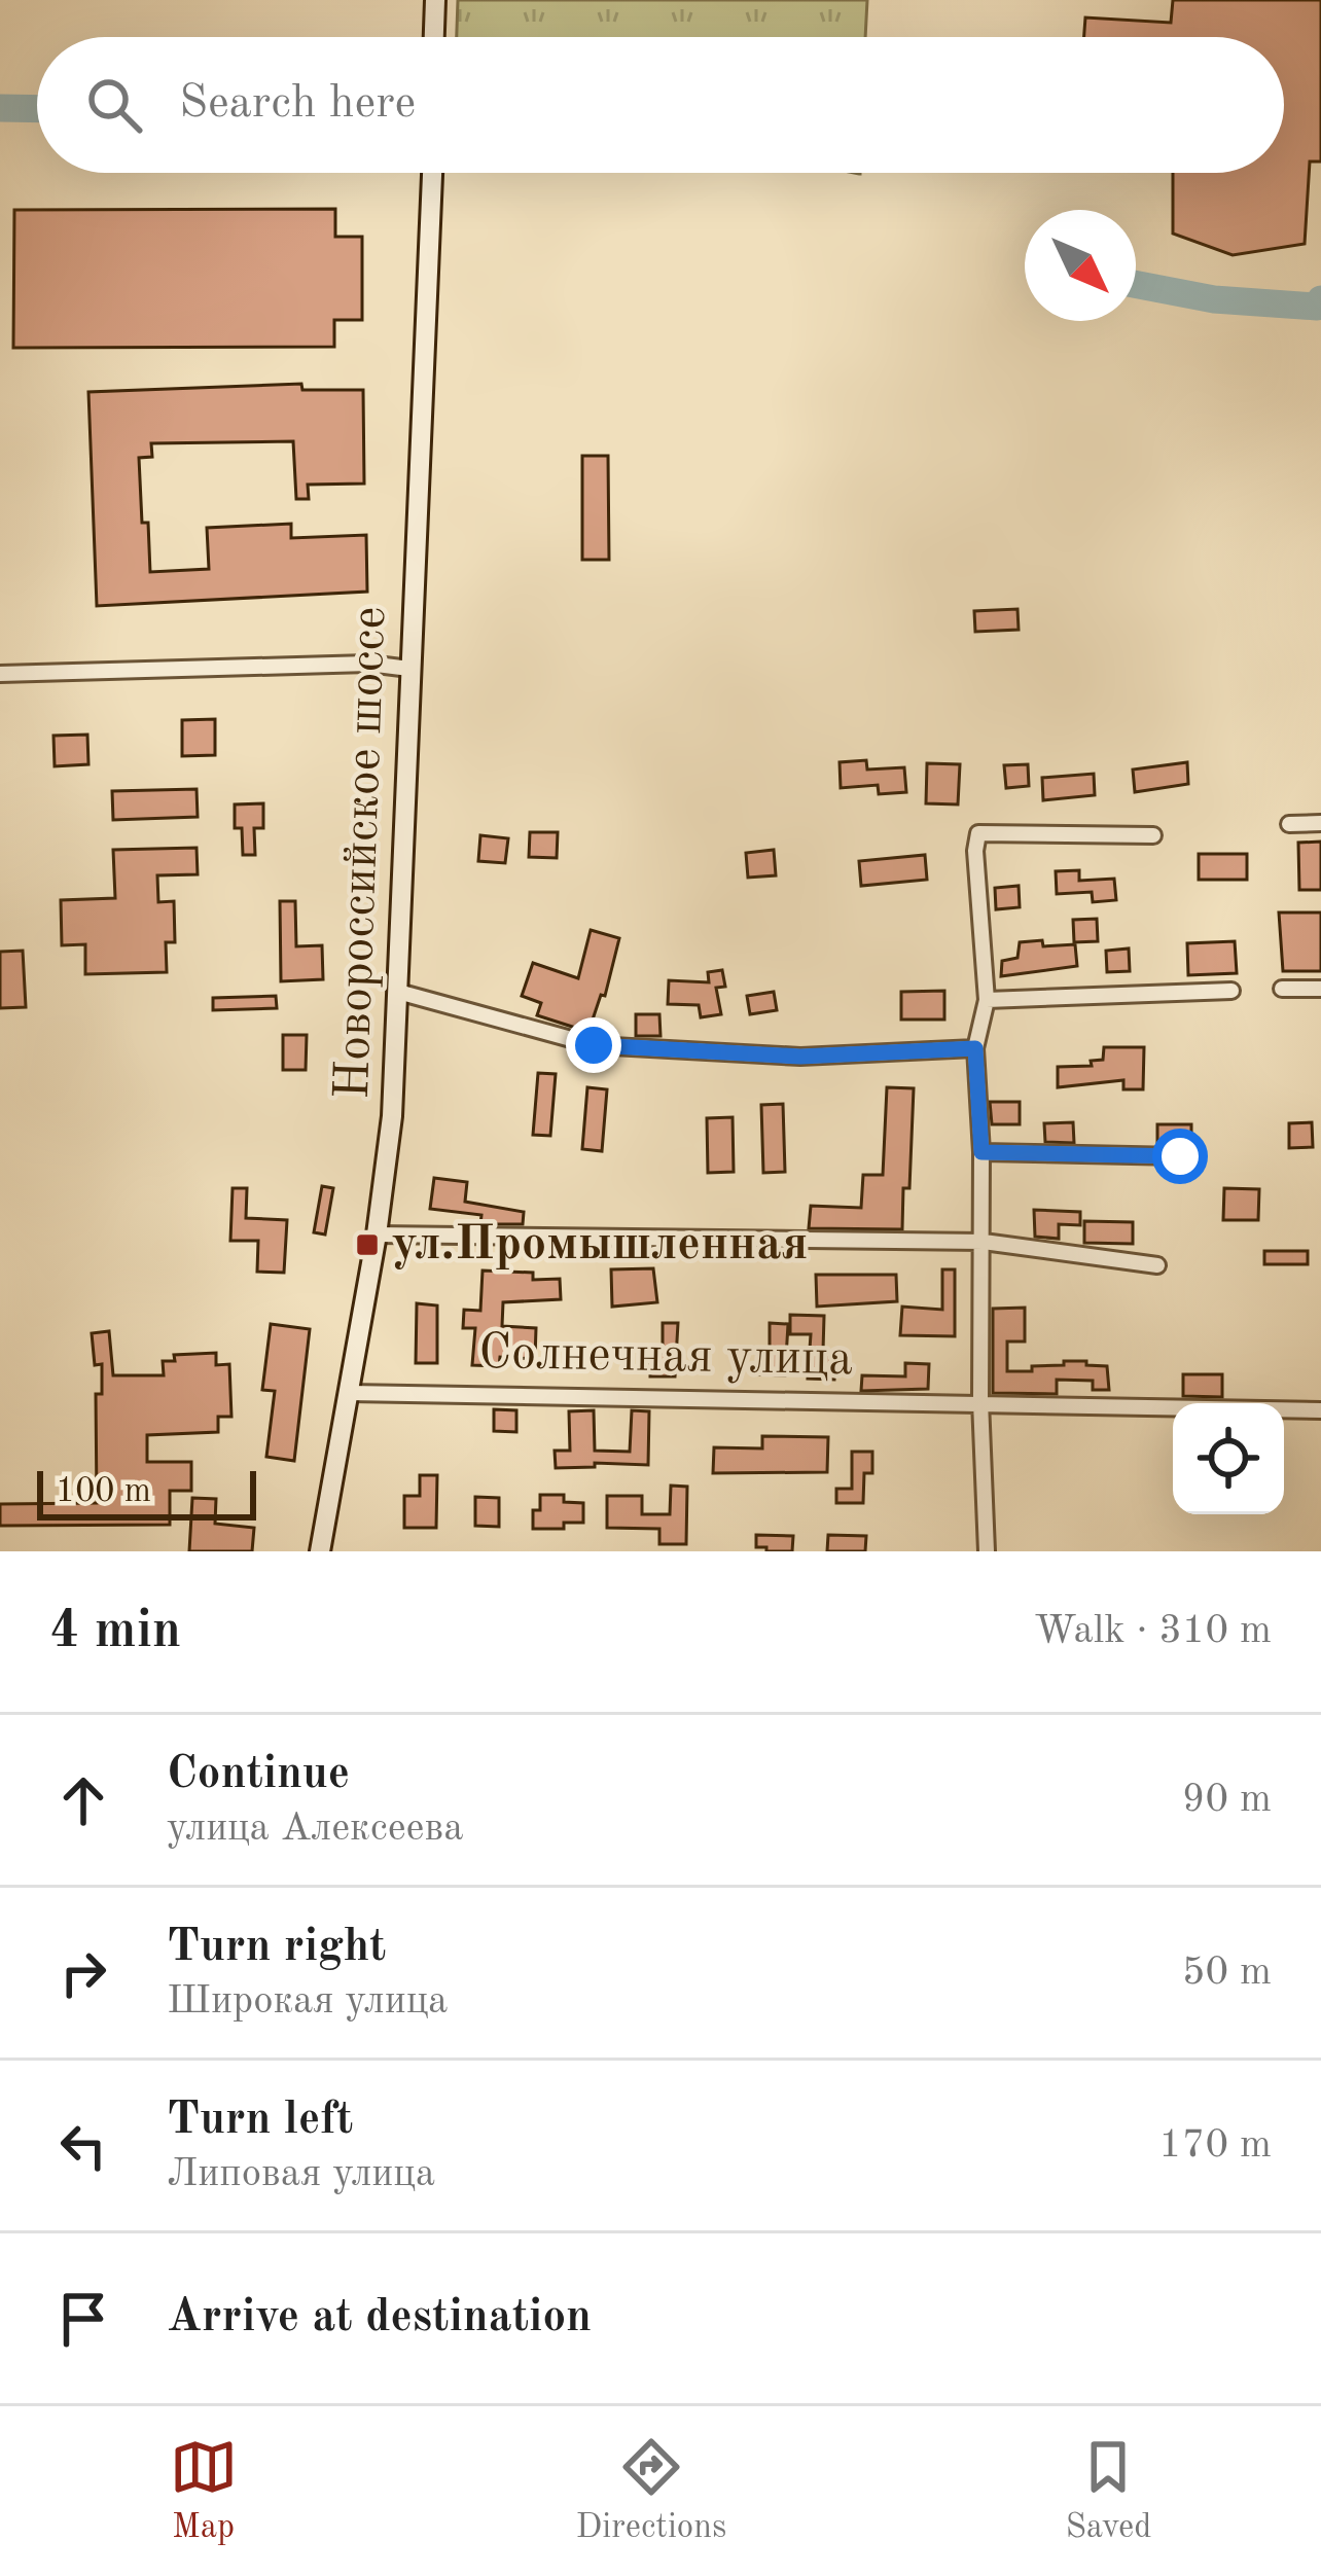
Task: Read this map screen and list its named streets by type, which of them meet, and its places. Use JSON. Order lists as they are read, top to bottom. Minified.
{"streets":{"main road":["Новороссийское шоссе"],"street":["Солнечная улица"]},"crossings":[["Новороссийское шоссе","Солнечная улица"]],"places":{"transit":["ул.Промышленная"]},"scale_bar":"100 m","north":"bottom right","page":{"search":"Search here","scale":"100 m","heading":["4 min","Walk · 310 m"],"list":[["Continue","улица Алексеева","90 m"],["Turn right","Широкая улица","50 m"],["Turn left","Липовая улица","170 m"],"Arrive at destination"],"nav":["Map","Directions","Saved"]}}
